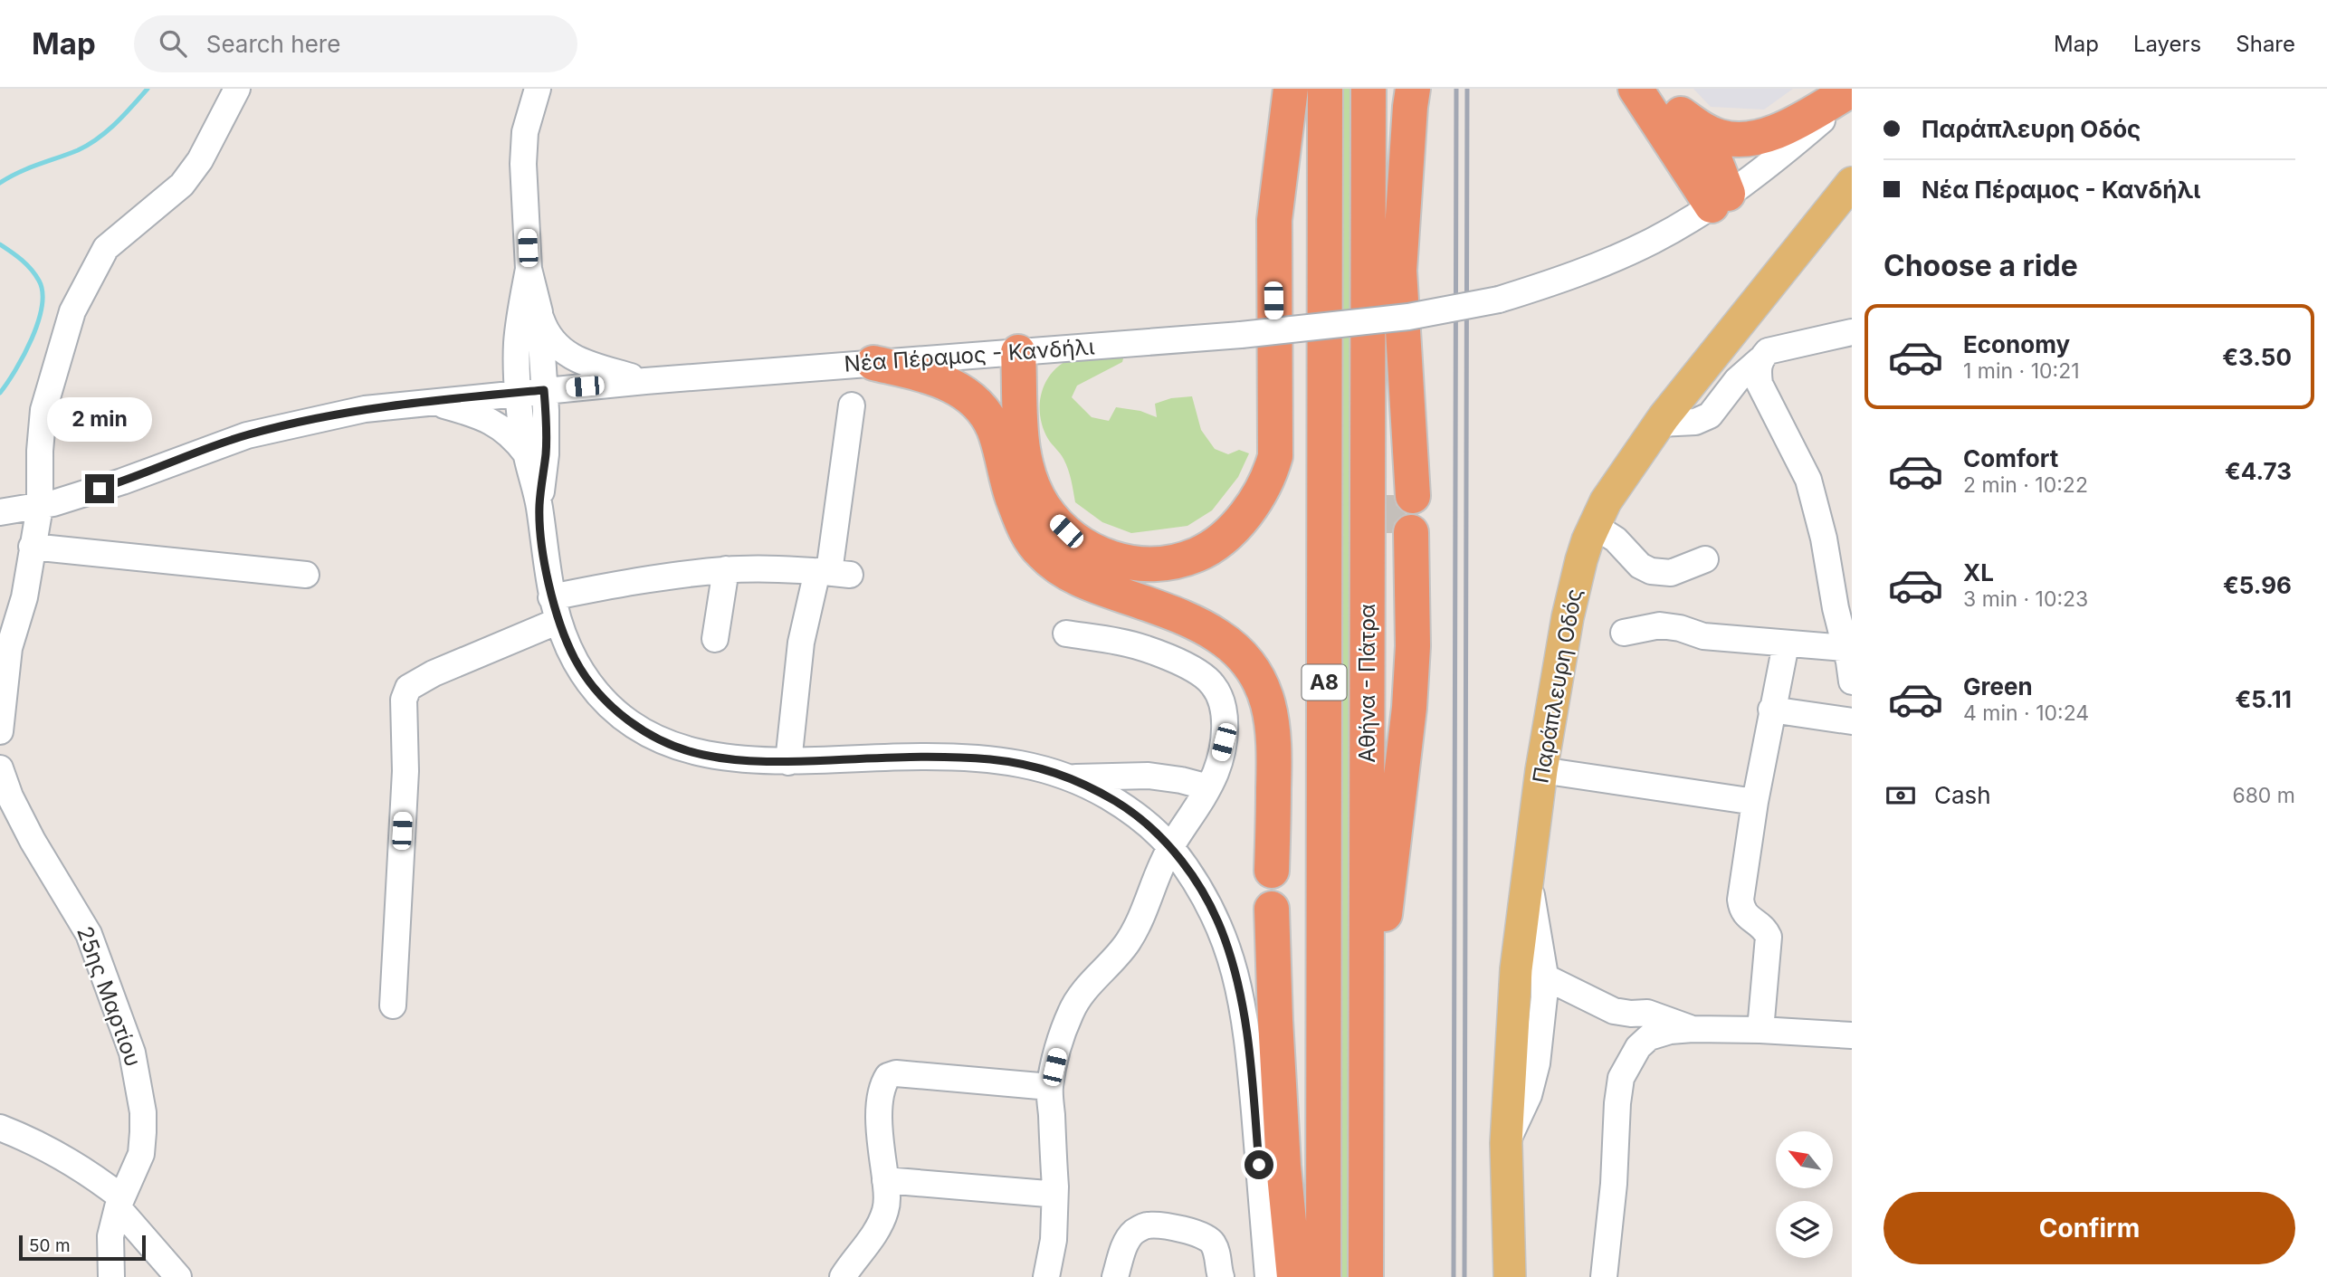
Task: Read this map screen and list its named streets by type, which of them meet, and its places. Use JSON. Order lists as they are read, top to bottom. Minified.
{"streets":{"highway":["Α8","Αθήνα - Πάτρα"],"main road":["Παράπλευρη Οδός"],"street":["Νέα Πέραμος - Κανδήλι","25ης Μαρτίου"]},"scale_bar":"50 m","north":"top left","page":{"header":"Map","search":"Search here","nav":["Map","Layers","Share"],"banner":["Παράπλευρη Οδός","Νέα Πέραμος - Κανδήλι"],"heading":"Choose a ride","list":[{"name":"Economy","note":"1 min · 10:21","value":"€3.50"},{"name":"Comfort","note":"2 min · 10:22","value":"€4.73"},{"name":"XL","note":"3 min · 10:23","value":"€5.96"},{"name":"Green","note":"4 min · 10:24","value":"€5.11"}],"bubble":"2 min","pay":["Cash","680 m"],"buttons":"Confirm","scale":"50 m"}}
